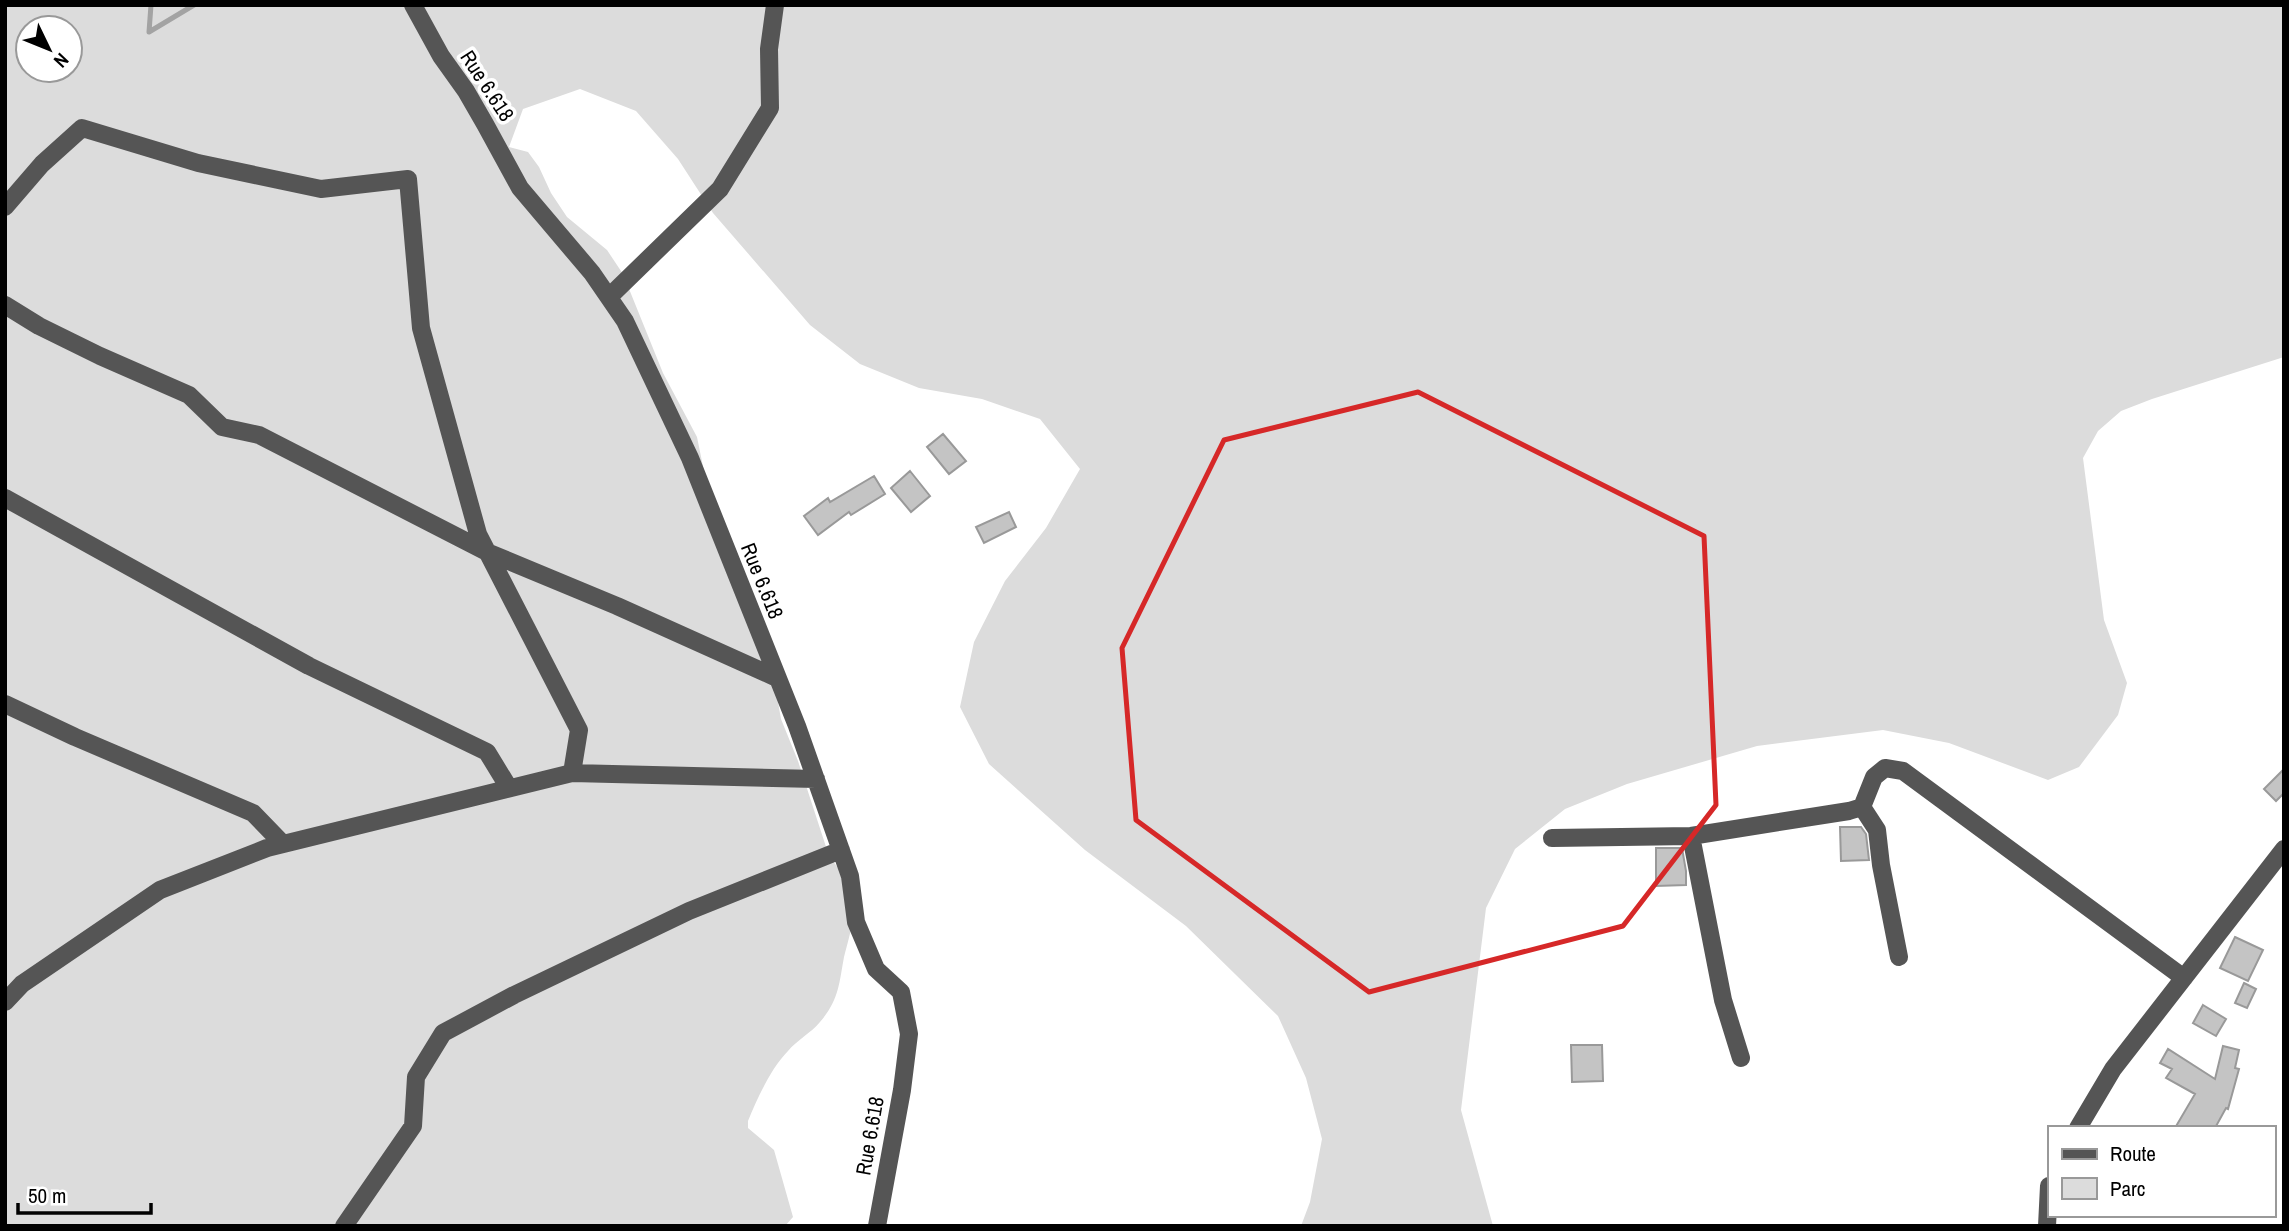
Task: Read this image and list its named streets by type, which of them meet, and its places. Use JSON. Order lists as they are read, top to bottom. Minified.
{"streets":{"street":["Rue 6.618"]},"legend":["Route","Parc"],"scale_bar":"50 m","north":"bottom right"}
